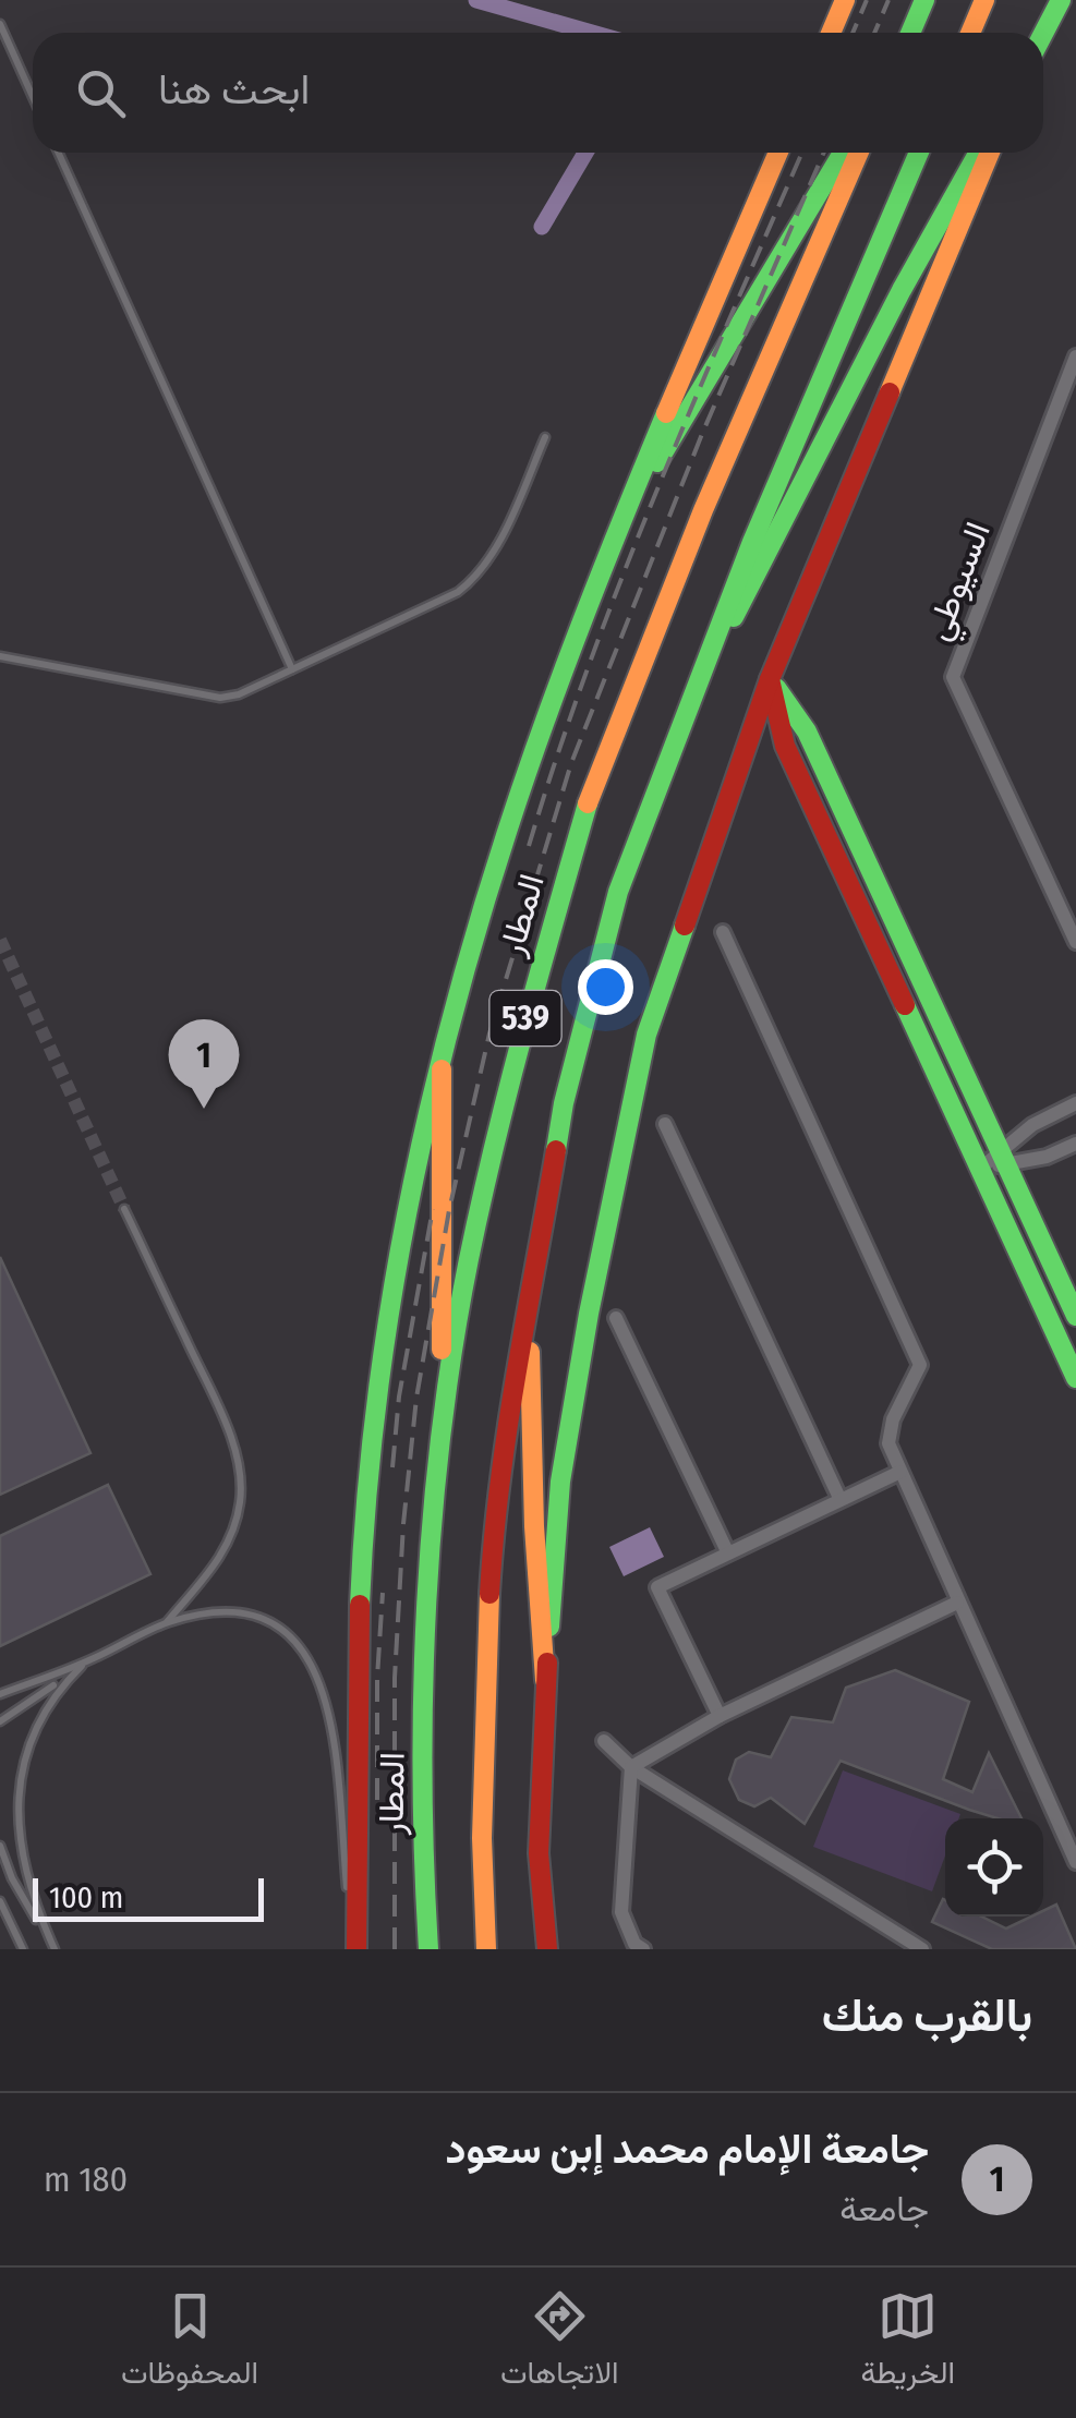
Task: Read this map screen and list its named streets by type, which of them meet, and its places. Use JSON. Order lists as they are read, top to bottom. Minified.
{"streets":{"main road":["المطار","539"],"street":["السيوطي"]},"scale_bar":"100 m","page":{"search":"ابحث هنا","pins":"1","scale":"100 m","heading":"بالقرب منك","list":[{"mark":"1","name":"جامعة الإمام محمد إبن سعود","note":"جامعة","value":"180 m"}],"nav":["الخريطة","الاتجاهات","المحفوظات"]}}
